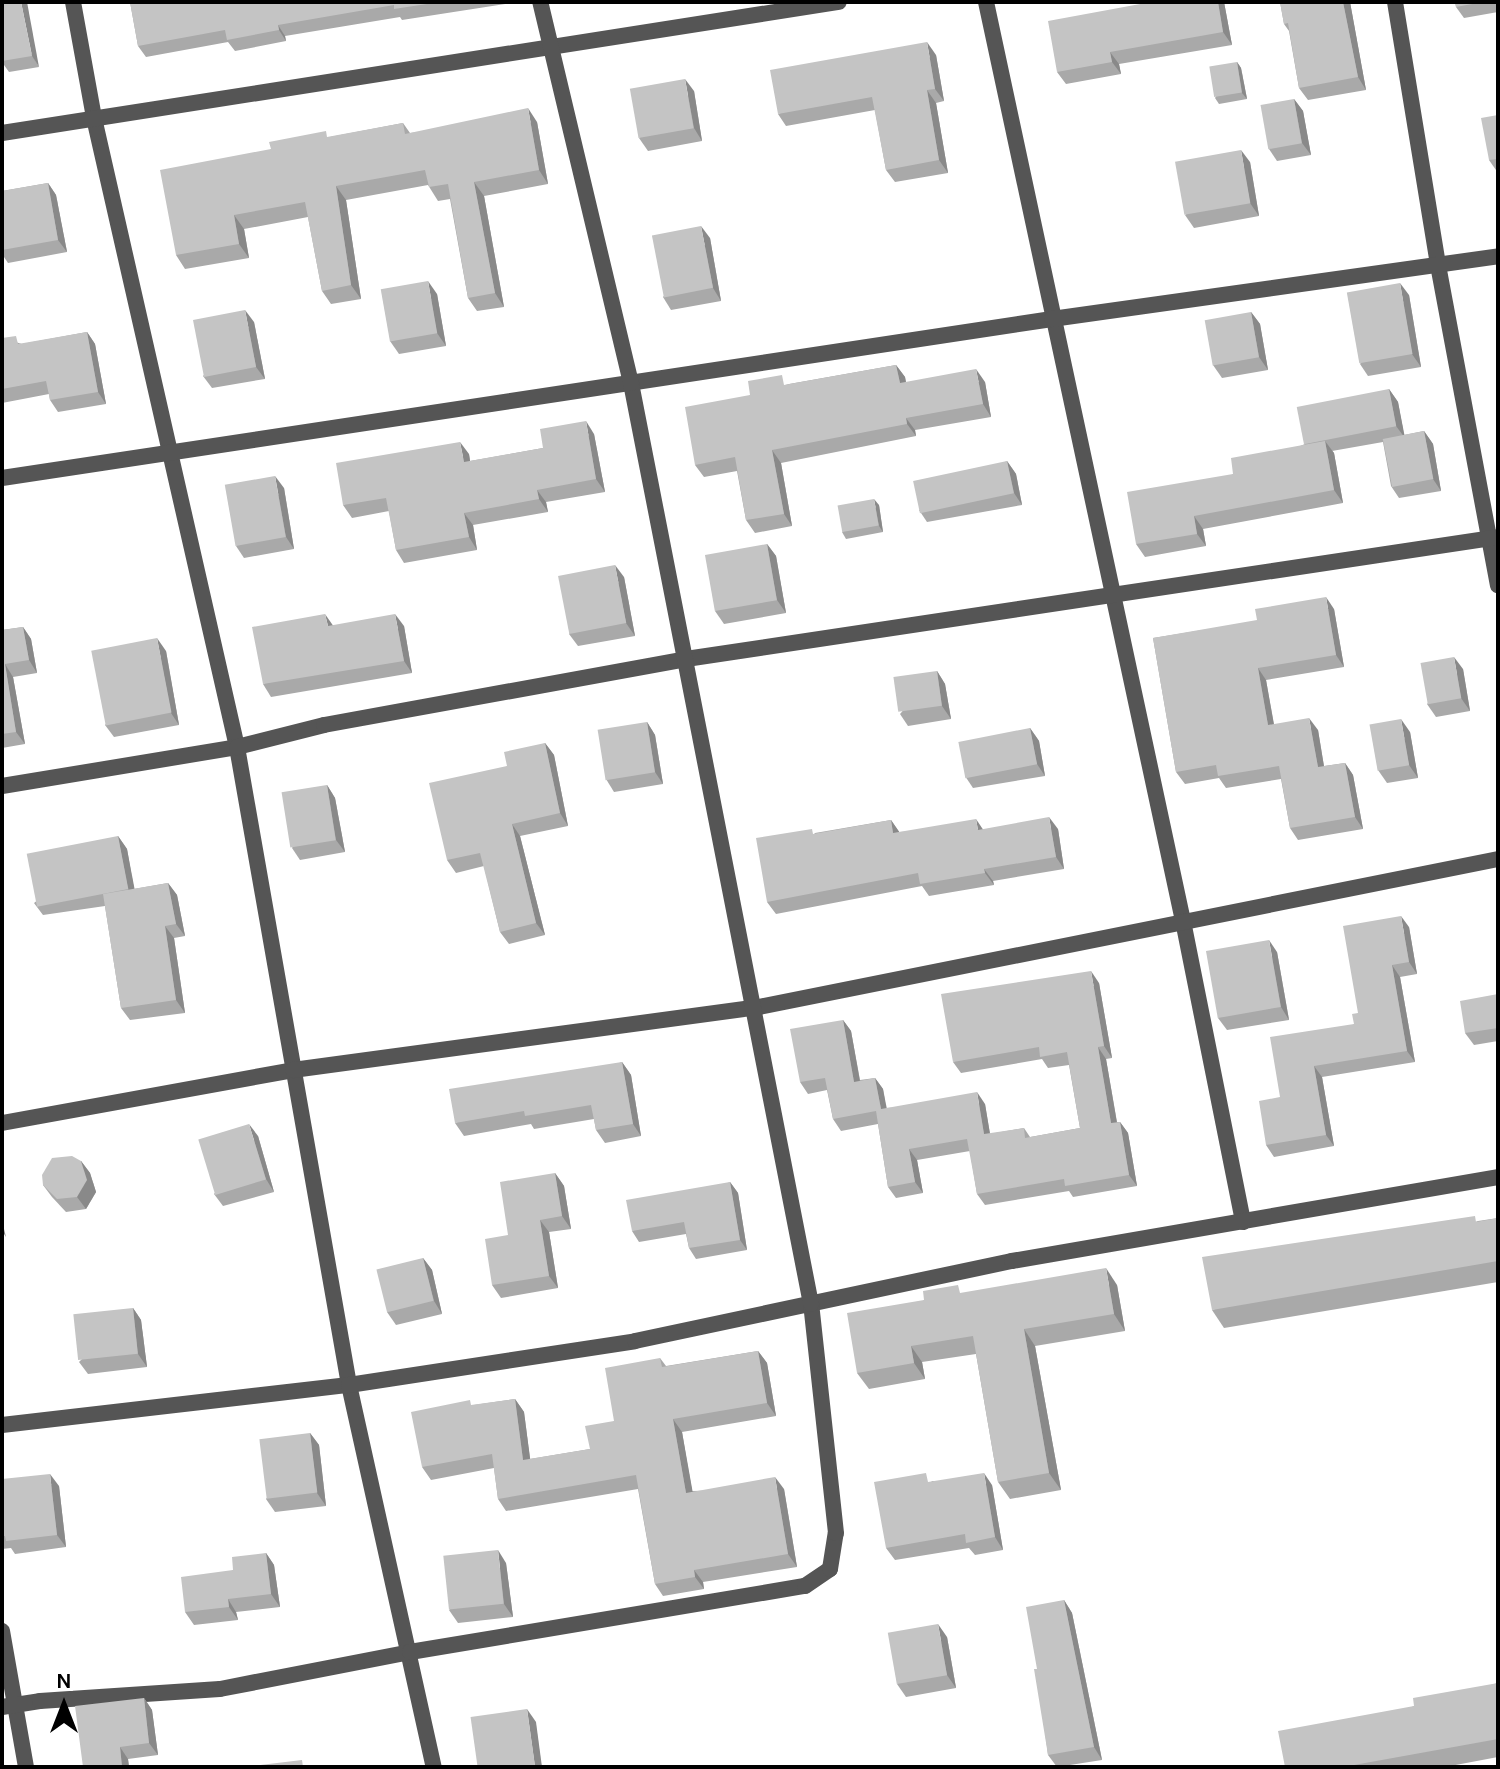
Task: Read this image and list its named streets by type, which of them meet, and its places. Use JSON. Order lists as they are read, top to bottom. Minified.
{"north":"top"}
